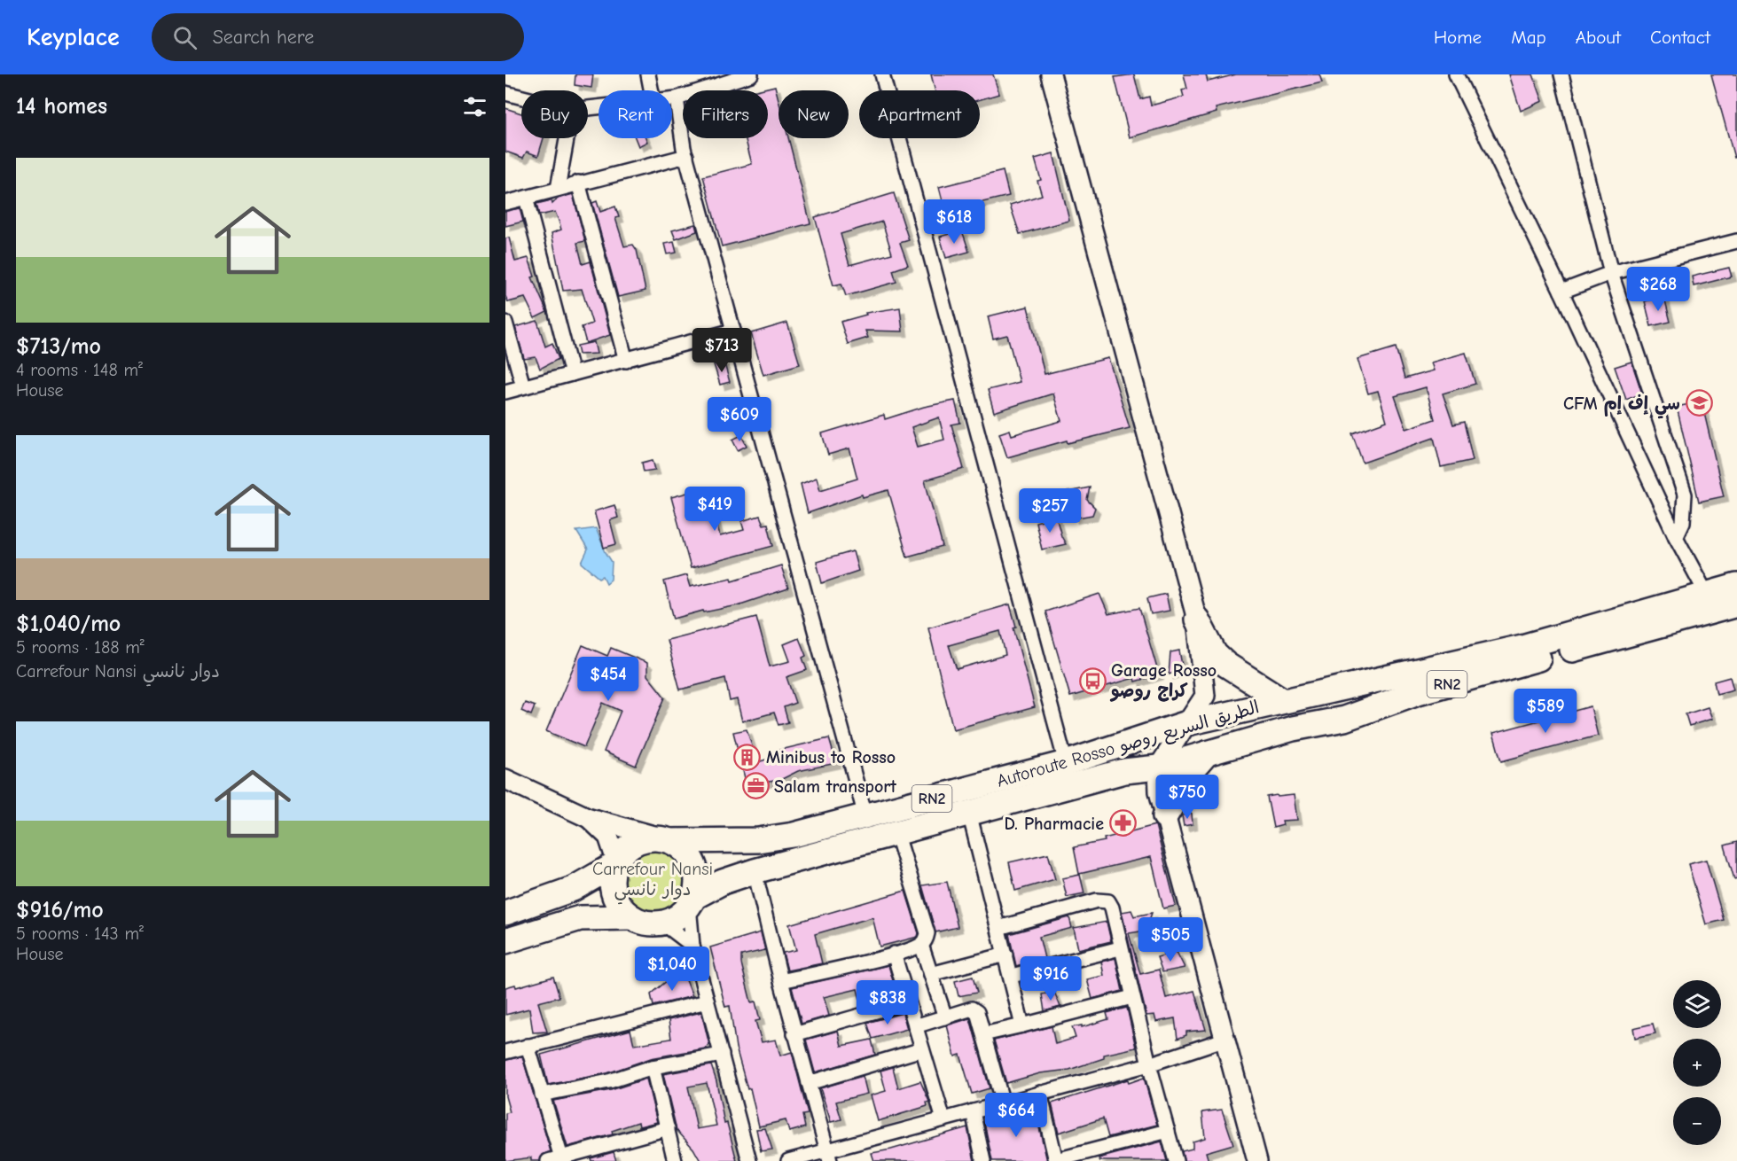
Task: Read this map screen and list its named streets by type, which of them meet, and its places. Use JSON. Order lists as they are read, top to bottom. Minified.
{"streets":{"highway":["RN2","Autoroute Rosso الطريق السريع روصو"]},"parks":["Carrefour Nansi دوار نانسي"],"places":{"school or university":["CFM سي إف إم"],"bus stop":["Garage Rosso كراج روصو"],"building":["Minibus to Rosso"],"office":["Salam transport"],"pharmacy":["D. Pharmacie"]},"page":{"header":"Keyplace","search":"Search here","nav":["Home","Map","About","Contact"],"heading":"14 homes","chip":["Buy","Rent","Filters","New","Apartment"],"list":[{"name":"$713/mo","note":"4 rooms · 148 m² · House"},{"name":"$1,040/mo","note":"5 rooms · 188 m² · Carrefour Nansi دوار نانسي"},{"name":"$916/mo","note":"5 rooms · 143 m² · House"}],"price":["$618","$268","$713","$609","$419","$257","$454","$589","$750","$505","$1,040","$916","$838","$664"],"map_buttons":["+","−"]}}
